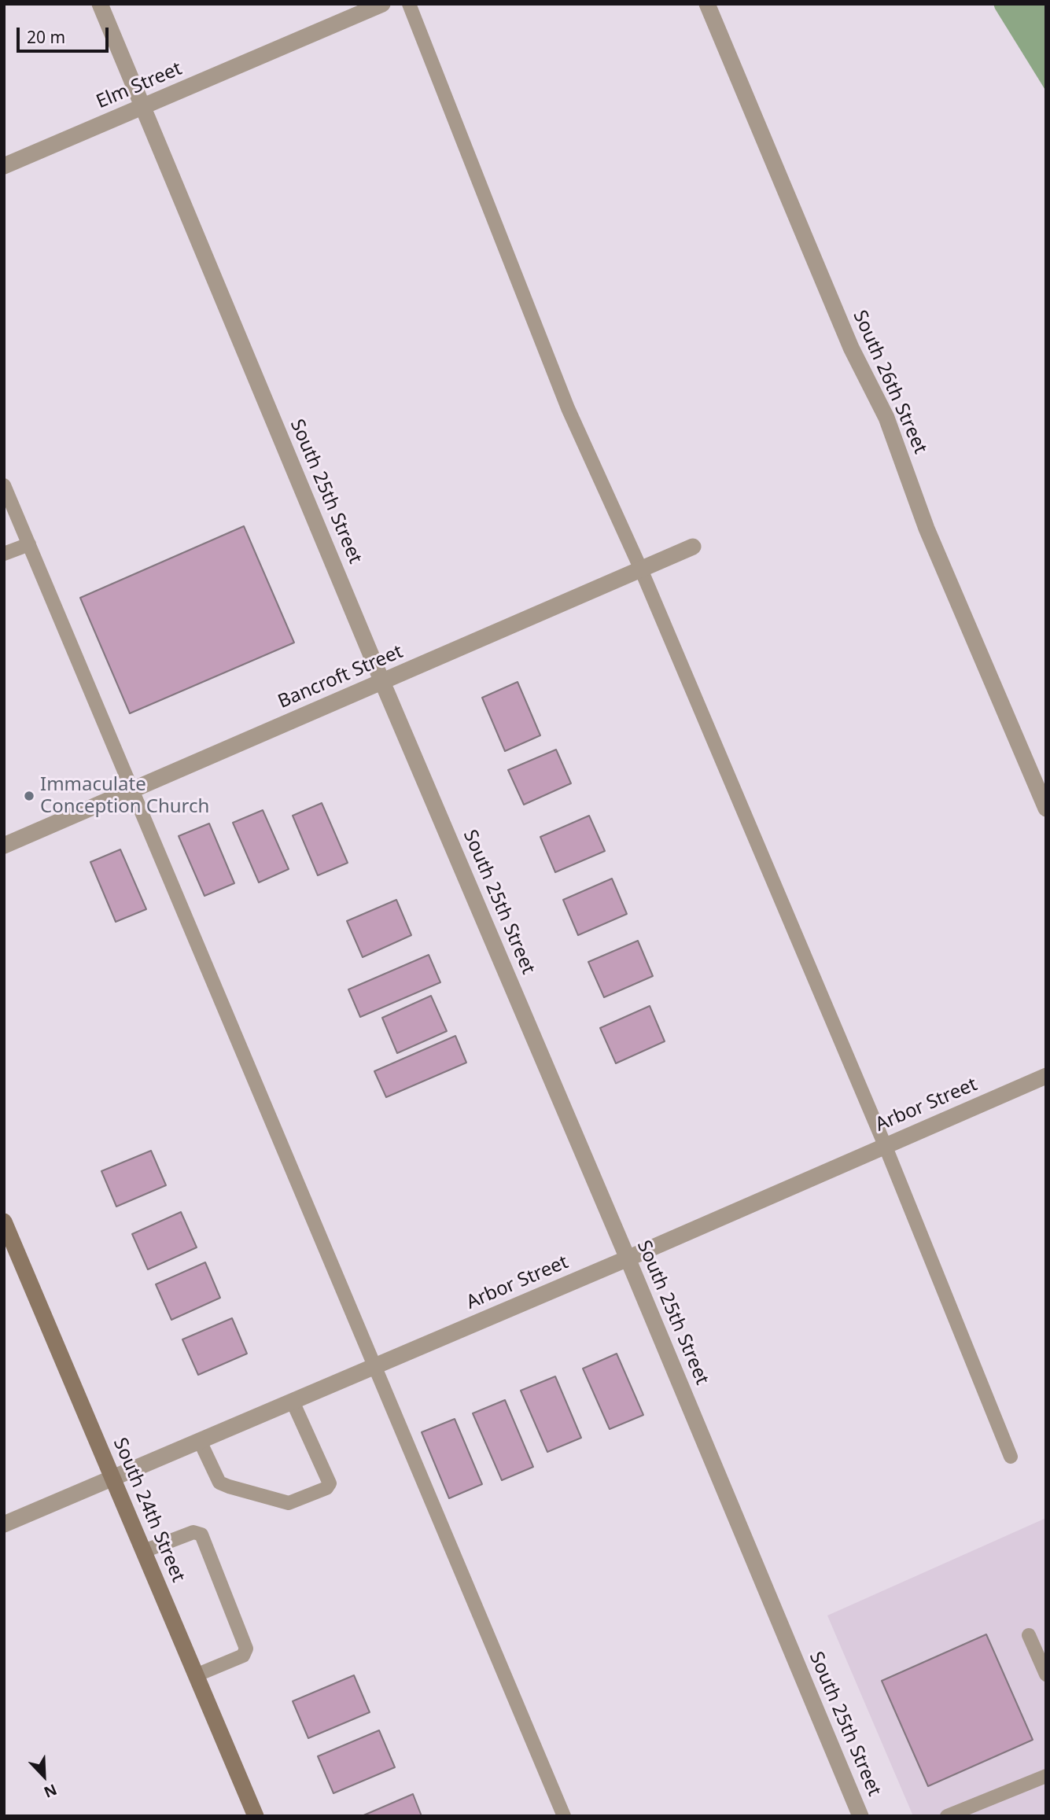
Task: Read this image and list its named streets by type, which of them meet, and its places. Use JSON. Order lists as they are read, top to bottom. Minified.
{"streets":{"main road":["South 24th Street"],"street":["Elm Street","South 26th Street","South 25th Street","Bancroft Street","Arbor Street"]},"crossings":[["Elm Street","South 25th Street"],["South 25th Street","Bancroft Street"],["South 25th Street","Arbor Street"],["Arbor Street","South 24th Street"]],"places":["Immaculate Conception Church"],"scale_bar":"20 m","north":"bottom right"}
